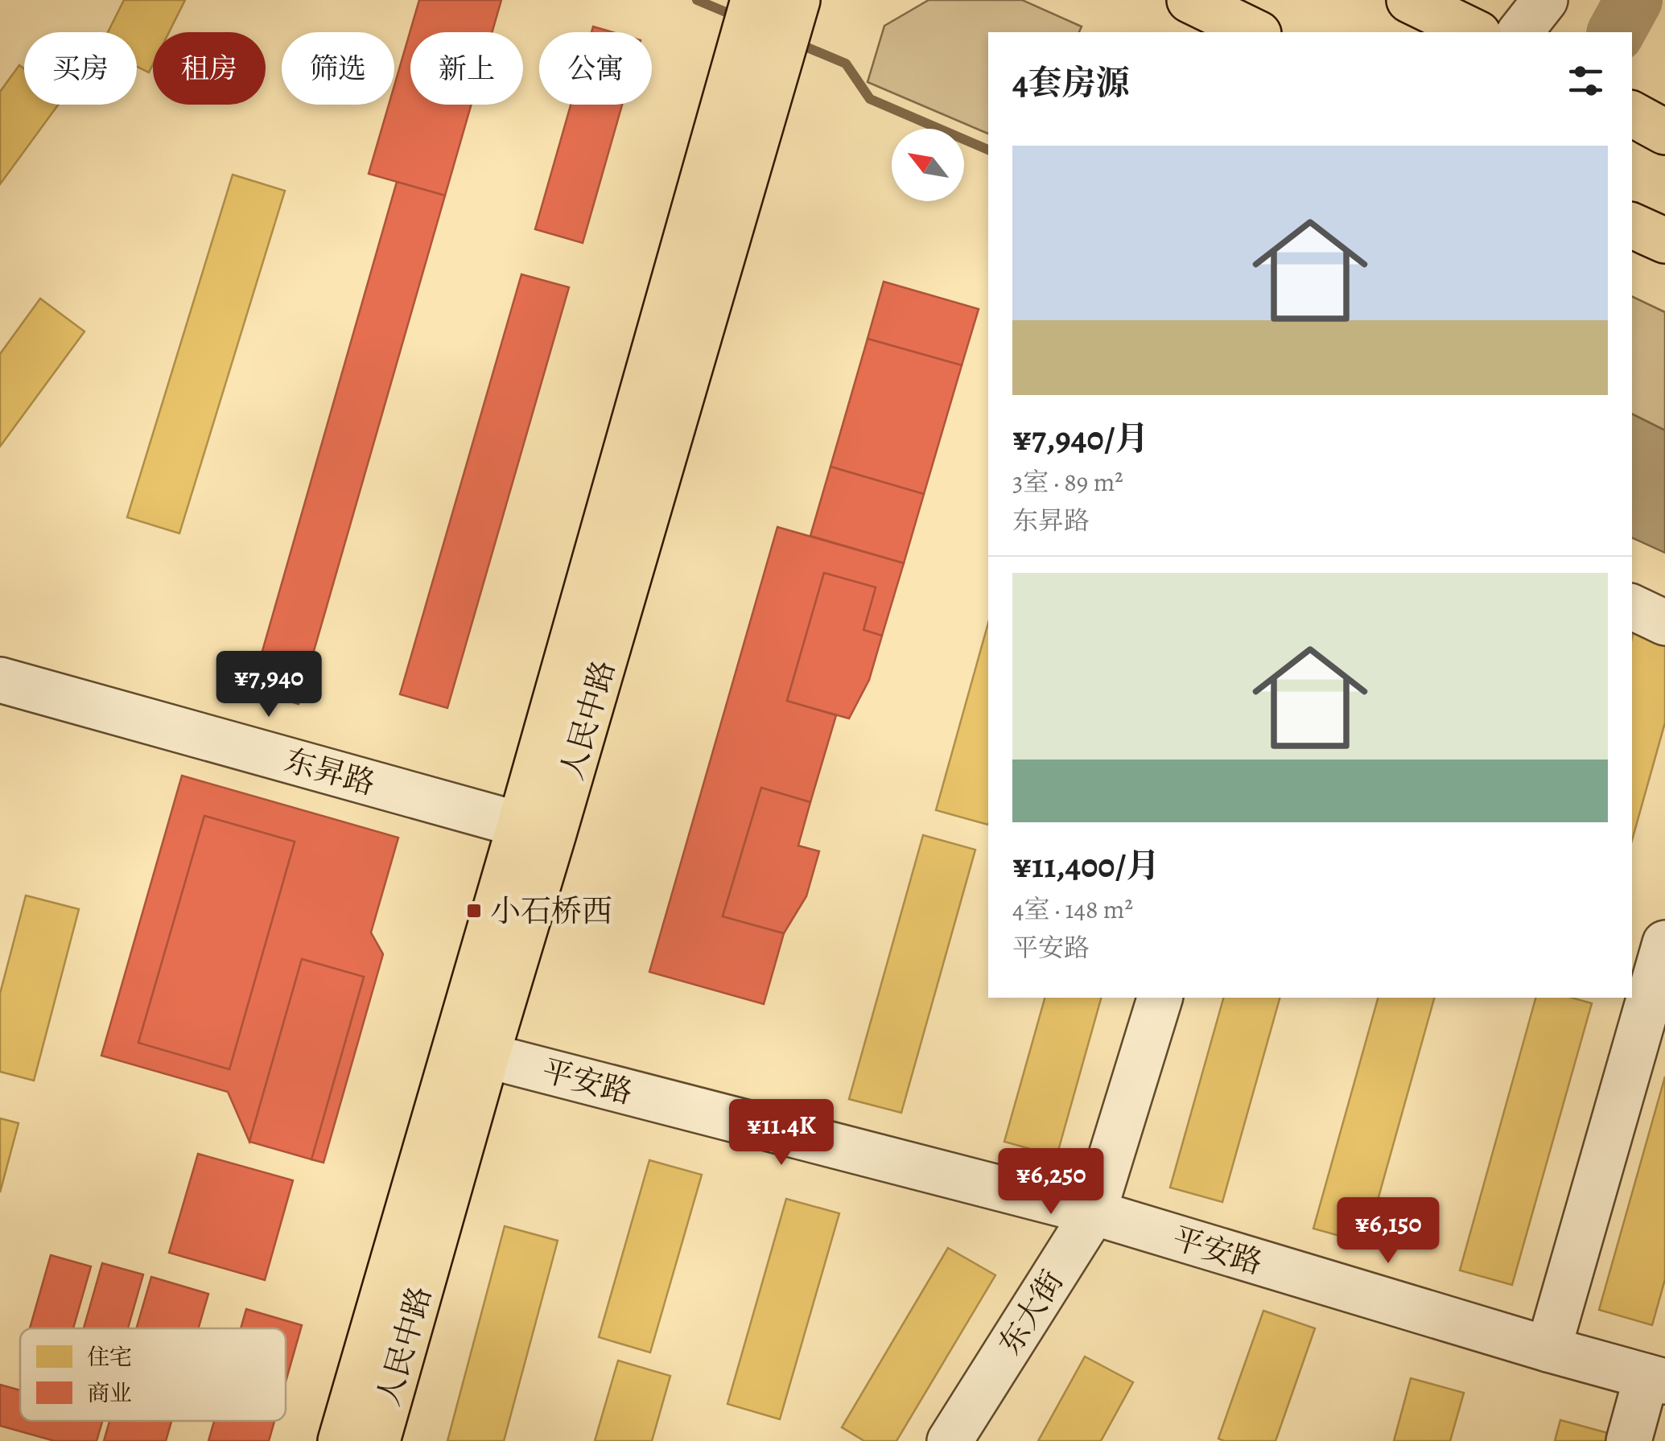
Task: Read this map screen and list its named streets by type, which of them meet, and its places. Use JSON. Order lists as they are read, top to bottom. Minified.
{"streets":{"main road":["人民中路"],"street":["东昇路","平安路","东大街"]},"crossings":[["人民中路","东昇路"],["人民中路","平安路"],["平安路","东大街"]],"places":{"transit":["小石桥西"]},"legend":["住宅","商业"],"north":"top left","page":{"chip":["买房","租房","筛选","新上","公寓"],"heading":"4套房源","list":[{"name":"¥7,940/月","note":"3室 · 89 m² · 东昇路"},{"name":"¥11,400/月","note":"4室 · 148 m² · 平安路"}],"price":["¥7,940","¥11.4K","¥6,250","¥6,150"]}}
